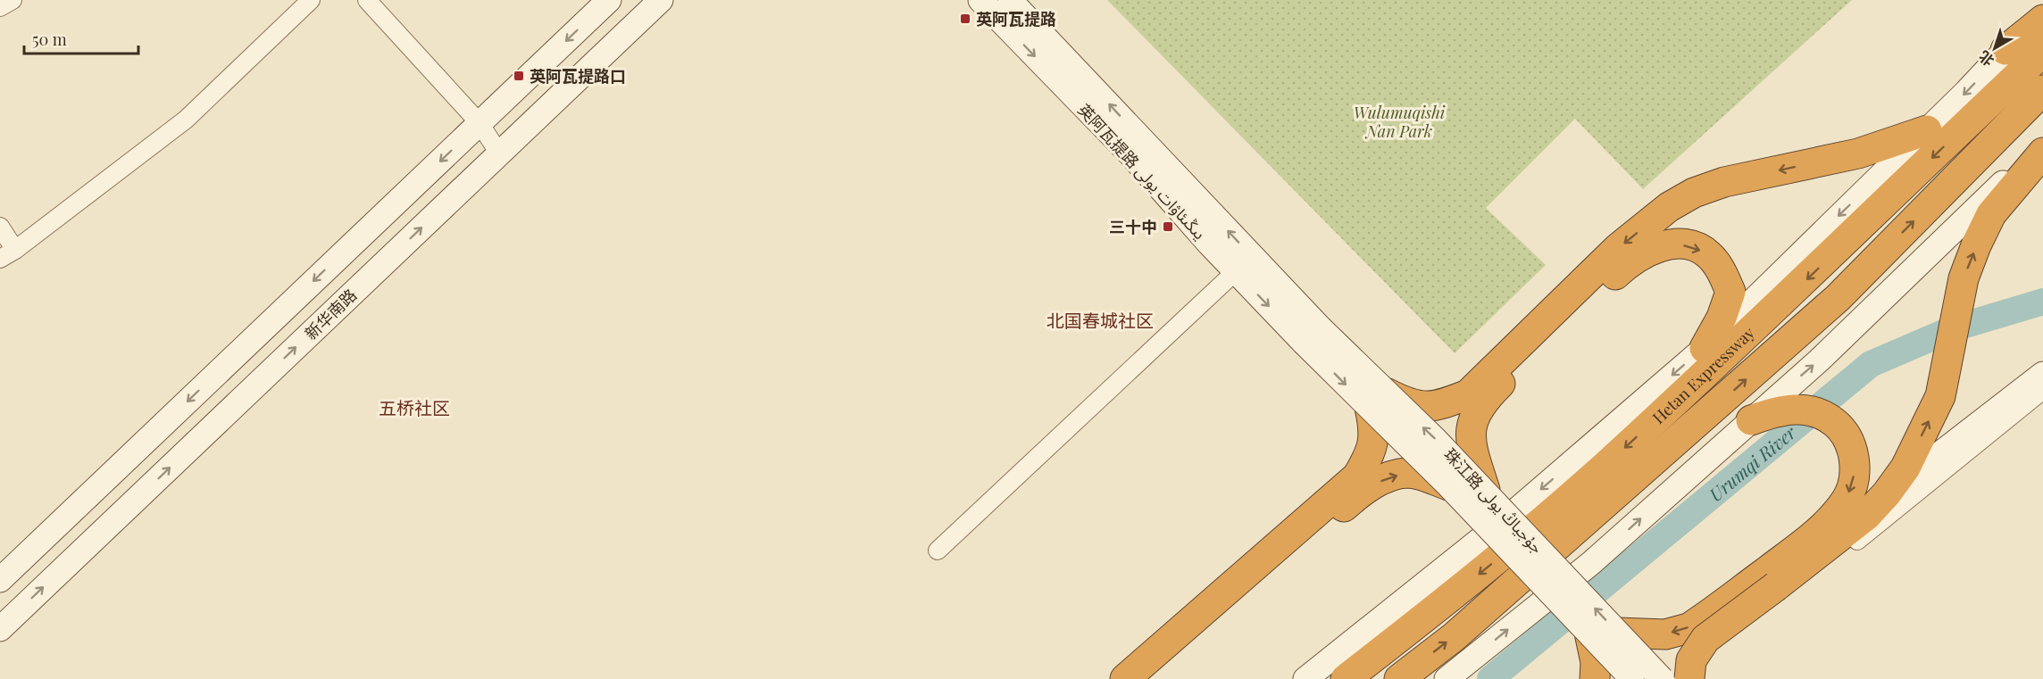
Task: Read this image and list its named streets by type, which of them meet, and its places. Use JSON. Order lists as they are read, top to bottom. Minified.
{"streets":{"highway":["Hetan Expressway"],"street":["英阿瓦提路 يىڭىئاۋات يولى","新华南路","珠江路 جۇجياڭ يولى"]},"crossings":[["英阿瓦提路 يىڭىئاۋات يولى","珠江路 جۇجياڭ يولى"]],"districts":["北国春城社区","五桥社区"],"water":["Urumqi River"],"parks":["Wulumuqishi Nan Park"],"places":{"transit":["英阿瓦提路","英阿瓦提路口","三十中"]},"scale_bar":"50 m","north":"bottom left"}
